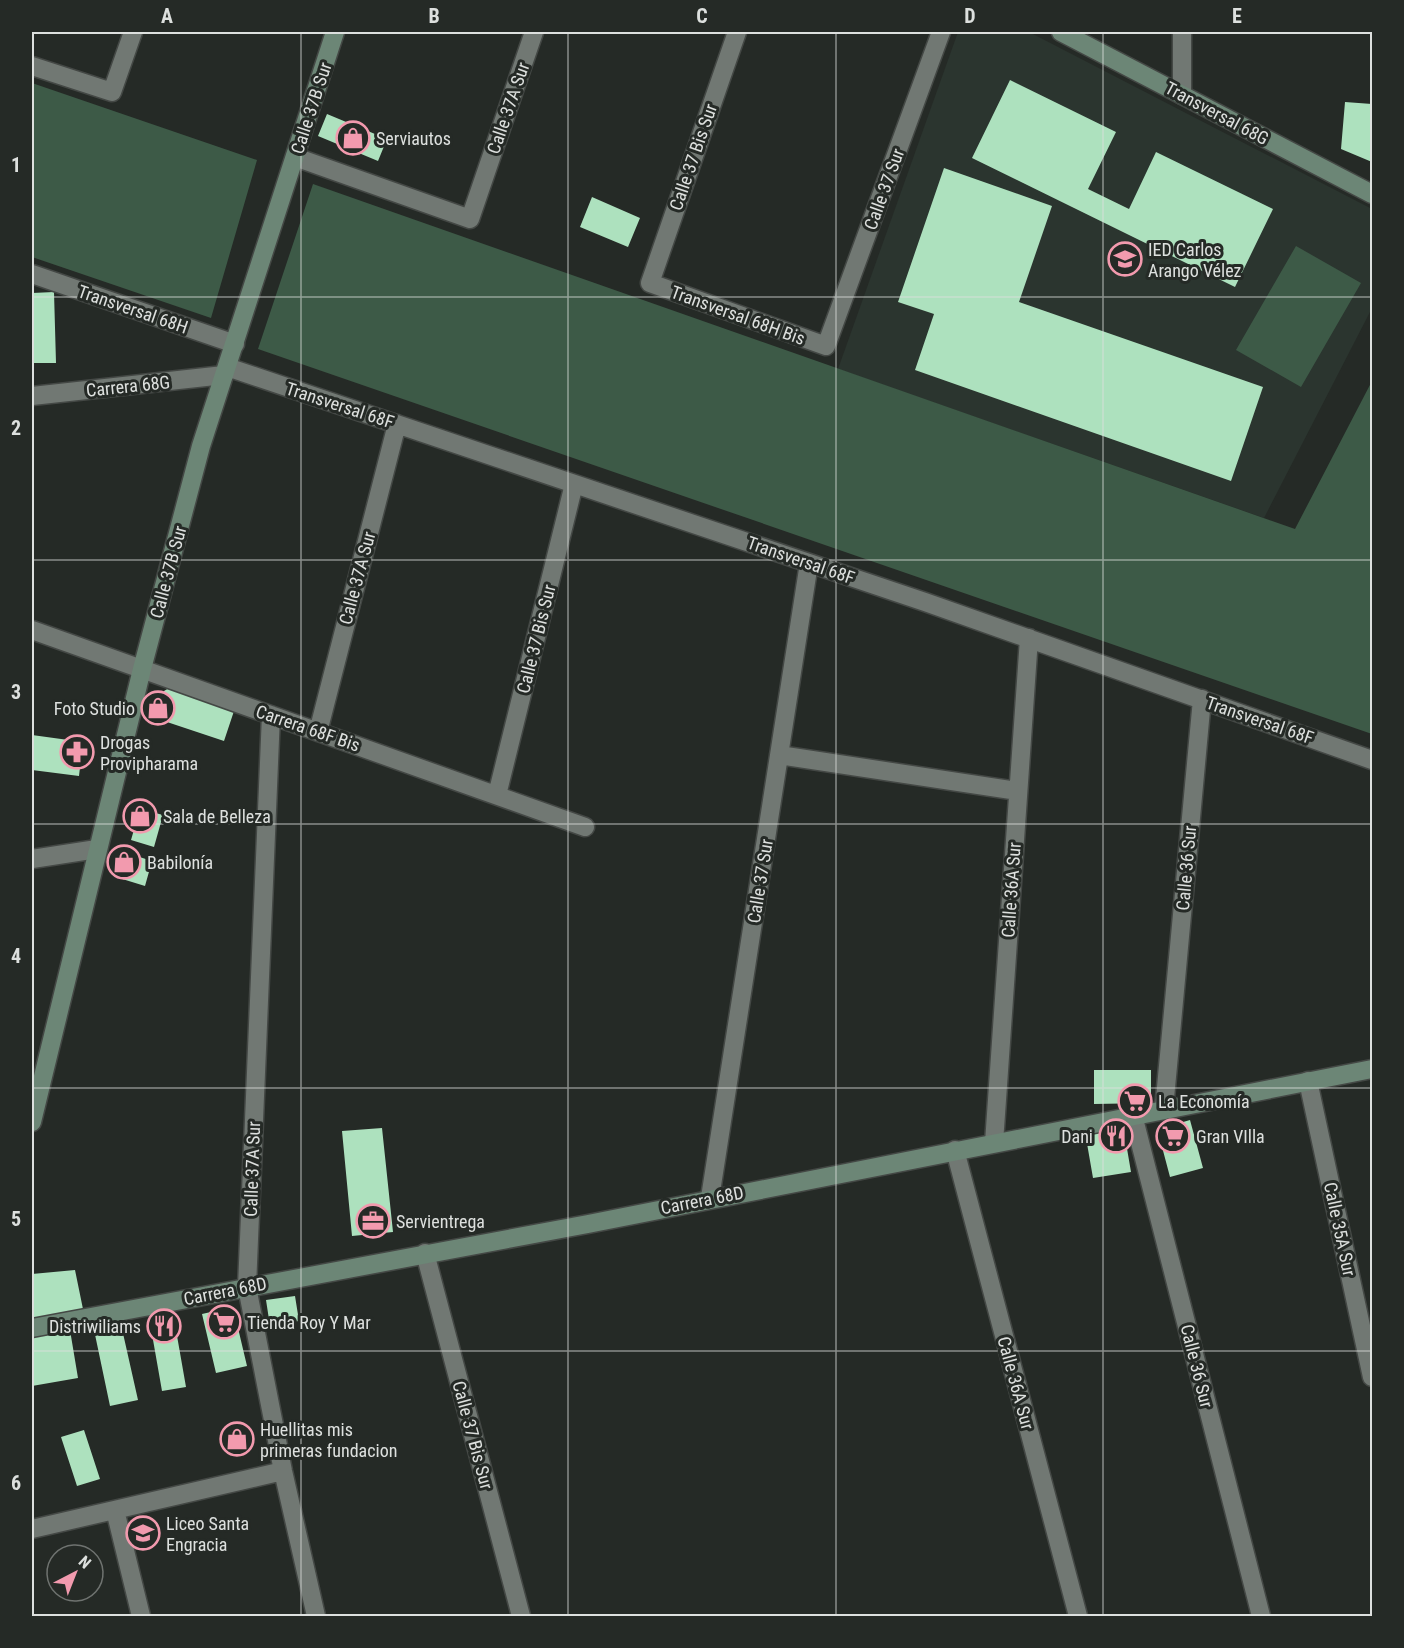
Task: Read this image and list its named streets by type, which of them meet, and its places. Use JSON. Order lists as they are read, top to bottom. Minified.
{"streets":{"street":["Calle 37B Sur","Calle 37A Sur","Transversal 68G","Calle 37 Bis Sur","Calle 37 Sur","Transversal 68H","Transversal 68H Bis","Carrera 68G","Transversal 68F","Carrera 68F Bis","Calle 36 Sur","Calle 36A Sur","Carrera 68D","Calle 35A Sur"]},"crossings":[["Calle 37B Sur","Calle 37A Sur"],["Calle 37B Sur","Transversal 68H"],["Calle 37B Sur","Carrera 68G"],["Calle 37B Sur","Transversal 68F"],["Calle 37B Sur","Carrera 68F Bis"],["Calle 37A Sur","Transversal 68F"],["Calle 37A Sur","Carrera 68F Bis"],["Calle 37A Sur","Carrera 68D"],["Calle 37 Bis Sur","Transversal 68H Bis"],["Calle 37 Bis Sur","Transversal 68F"],["Calle 37 Bis Sur","Carrera 68F Bis"],["Calle 37 Bis Sur","Carrera 68D"],["Calle 37 Sur","Transversal 68H Bis"],["Calle 37 Sur","Transversal 68F"],["Calle 37 Sur","Carrera 68D"],["Carrera 68G","Transversal 68F"],["Transversal 68F","Calle 36 Sur"],["Transversal 68F","Calle 36A Sur"],["Calle 36 Sur","Carrera 68D"],["Calle 36A Sur","Carrera 68D"],["Carrera 68D","Calle 35A Sur"]],"places":{"shop":["Serviautos","Foto Studio","Sala de Belleza","Babilonía","Huellitas mis primeras fundacion"],"school or university":["IED Carlos Arango Vélez","Liceo Santa Engracia"],"pharmacy":["Drogas Provipharama"],"supermarket":["La Economía","Gran VIlla","Tienda Roy Y Mar"],"restaurant":["Dani","Distriwiliams"],"office":["Servientrega"]},"north":"top right","grid":{"columns":["A","B","C","D","E"],"rows":["1","2","3","4","5","6"]}}
